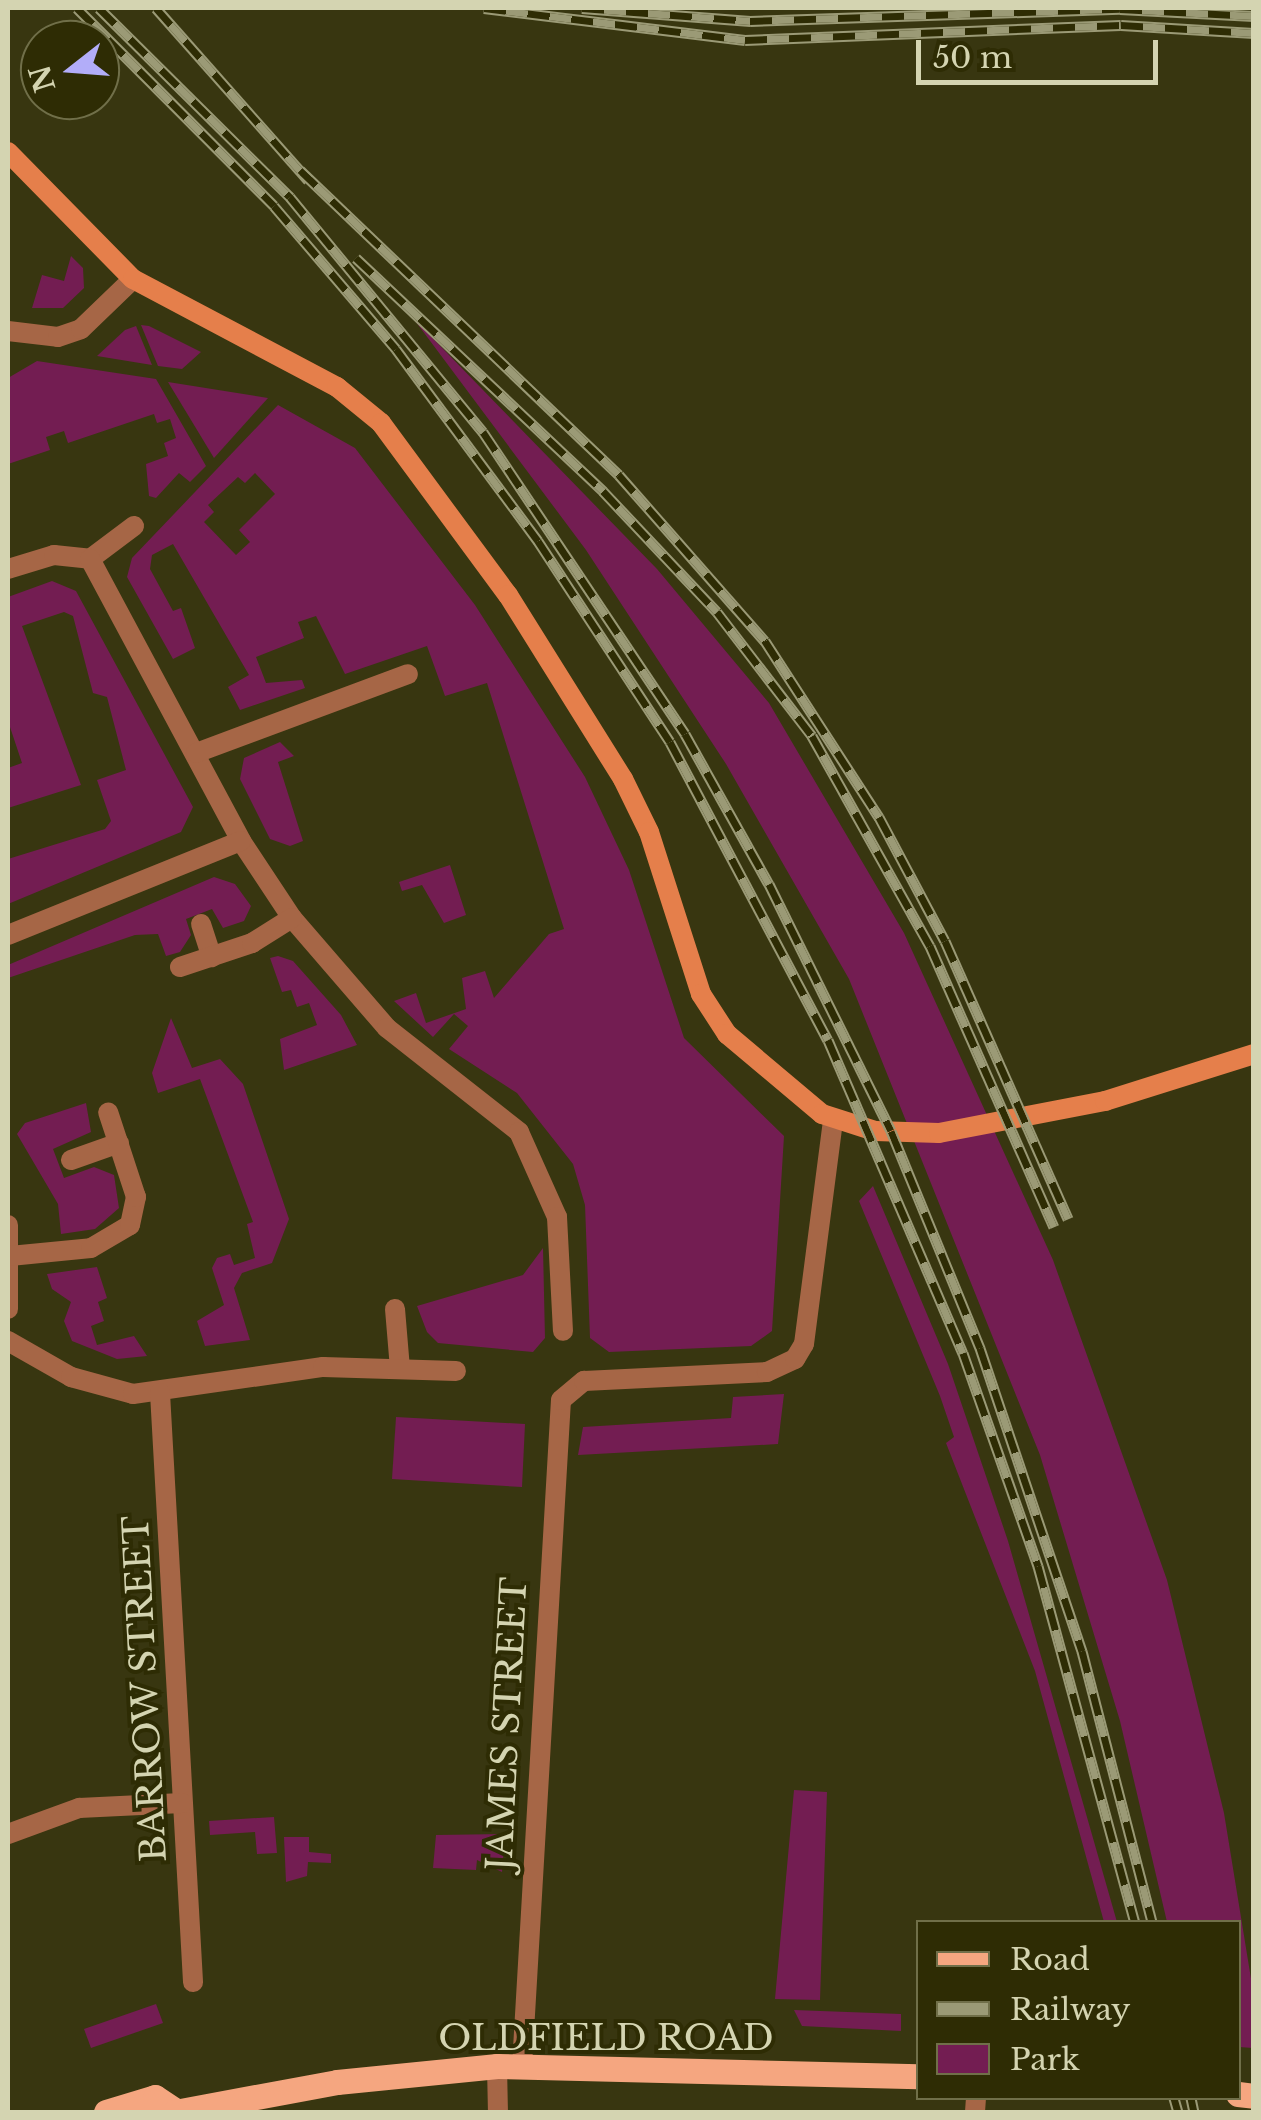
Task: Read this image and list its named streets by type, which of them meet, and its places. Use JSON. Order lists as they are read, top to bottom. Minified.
{"streets":{"main road":["OLDFIELD ROAD"],"street":["BARROW STREET","JAMES STREET"]},"crossings":[["JAMES STREET","OLDFIELD ROAD"]],"legend":["Road","Railway","Park"],"scale_bar":"50 m","north":"left"}
